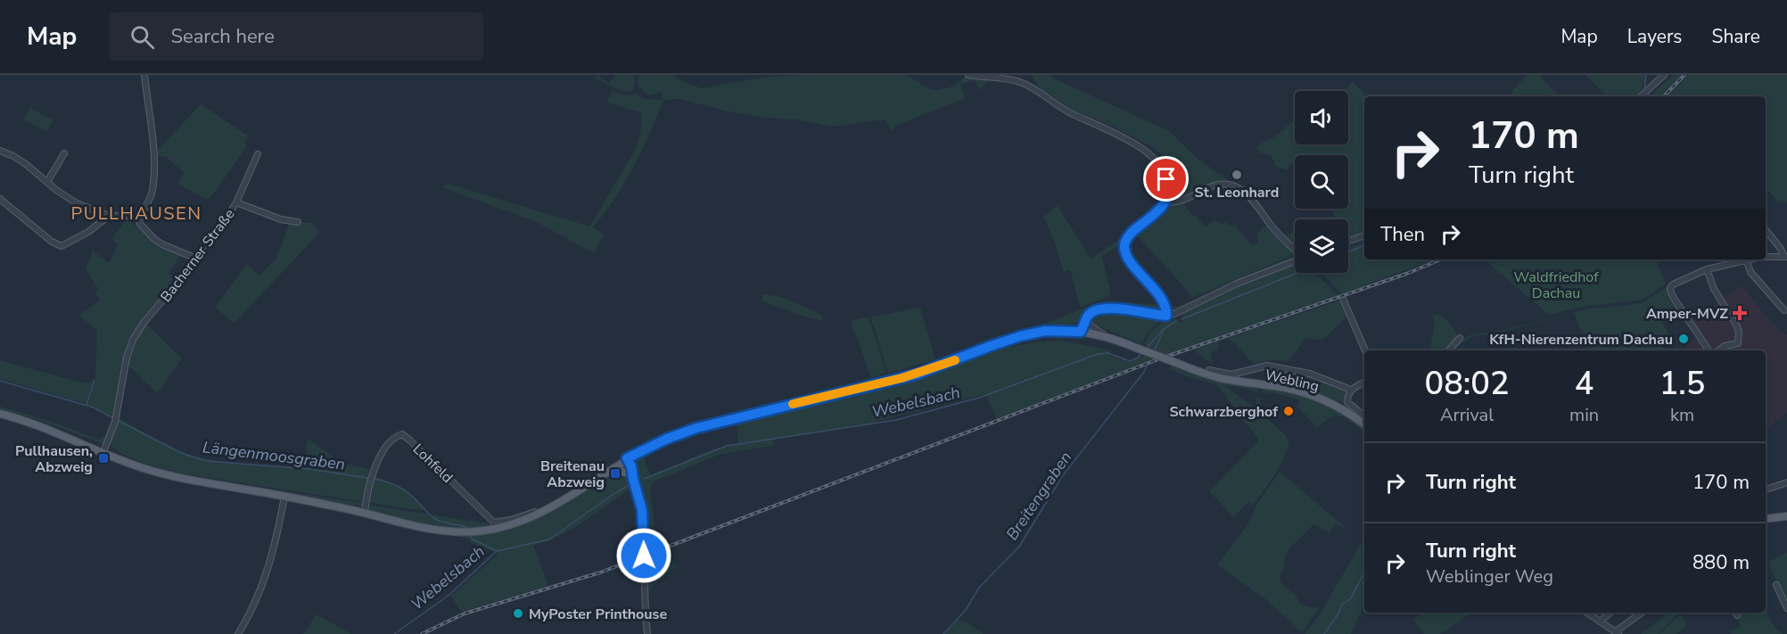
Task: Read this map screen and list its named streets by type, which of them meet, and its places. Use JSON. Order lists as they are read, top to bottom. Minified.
{"streets":{"main road":["Webling"],"street":["Bacherner Straße","Lohfeld"]},"districts":["PULLHAUSEN"],"water":["Webelsbach","Längenmoosgraben","Breitengraben"],"parks":["Waldfriedhof Dachau"],"places":{"other":["St. Leonhard","KfH-Nierenzentrum Dachau","Schwarzberghof","MyPoster Printhouse"],"health":["Amper-MVZ"],"transit":["Pullhausen, Abzweig","Breitenau Abzweig"]},"page":{"header":"Map","search":"Search here","nav":["Map","Layers","Share"],"turn":["170 m","Turn right"],"then":"Then","eta":["08:02","Arrival","4","min","1.5","km"],"list":[{"name":"Turn right","value":"170 m"},{"name":"Turn right","note":"Weblinger Weg","value":"880 m"}]}}
